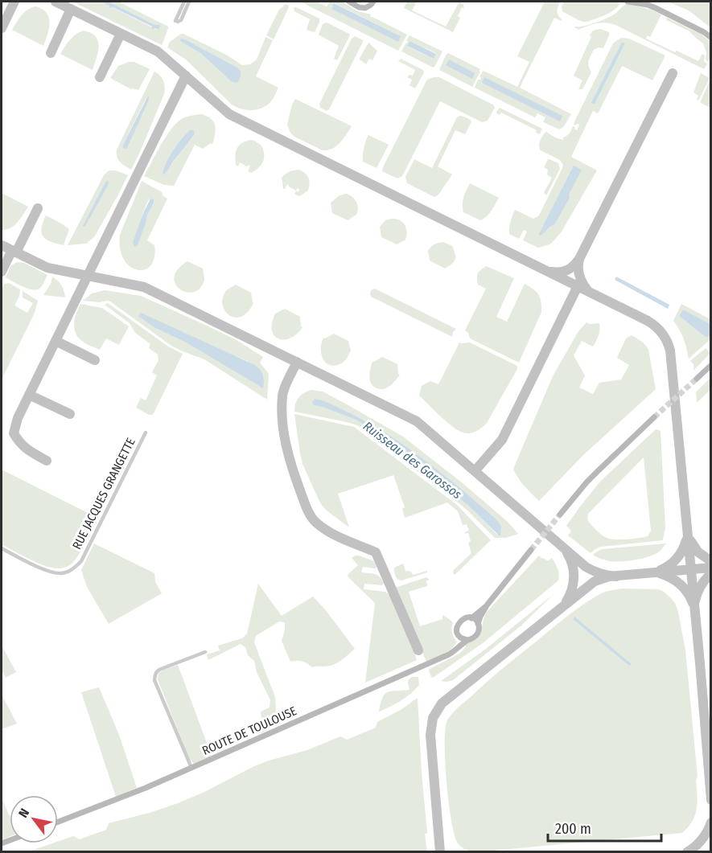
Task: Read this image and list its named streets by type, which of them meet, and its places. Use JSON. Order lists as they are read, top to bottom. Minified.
{"streets":{"main road":["ROUTE DE TOULOUSE"],"street":["RUE JACQUES GRANGETTE"]},"water":["Ruisseau des Garossos"],"scale_bar":"200 m","north":"top left"}
